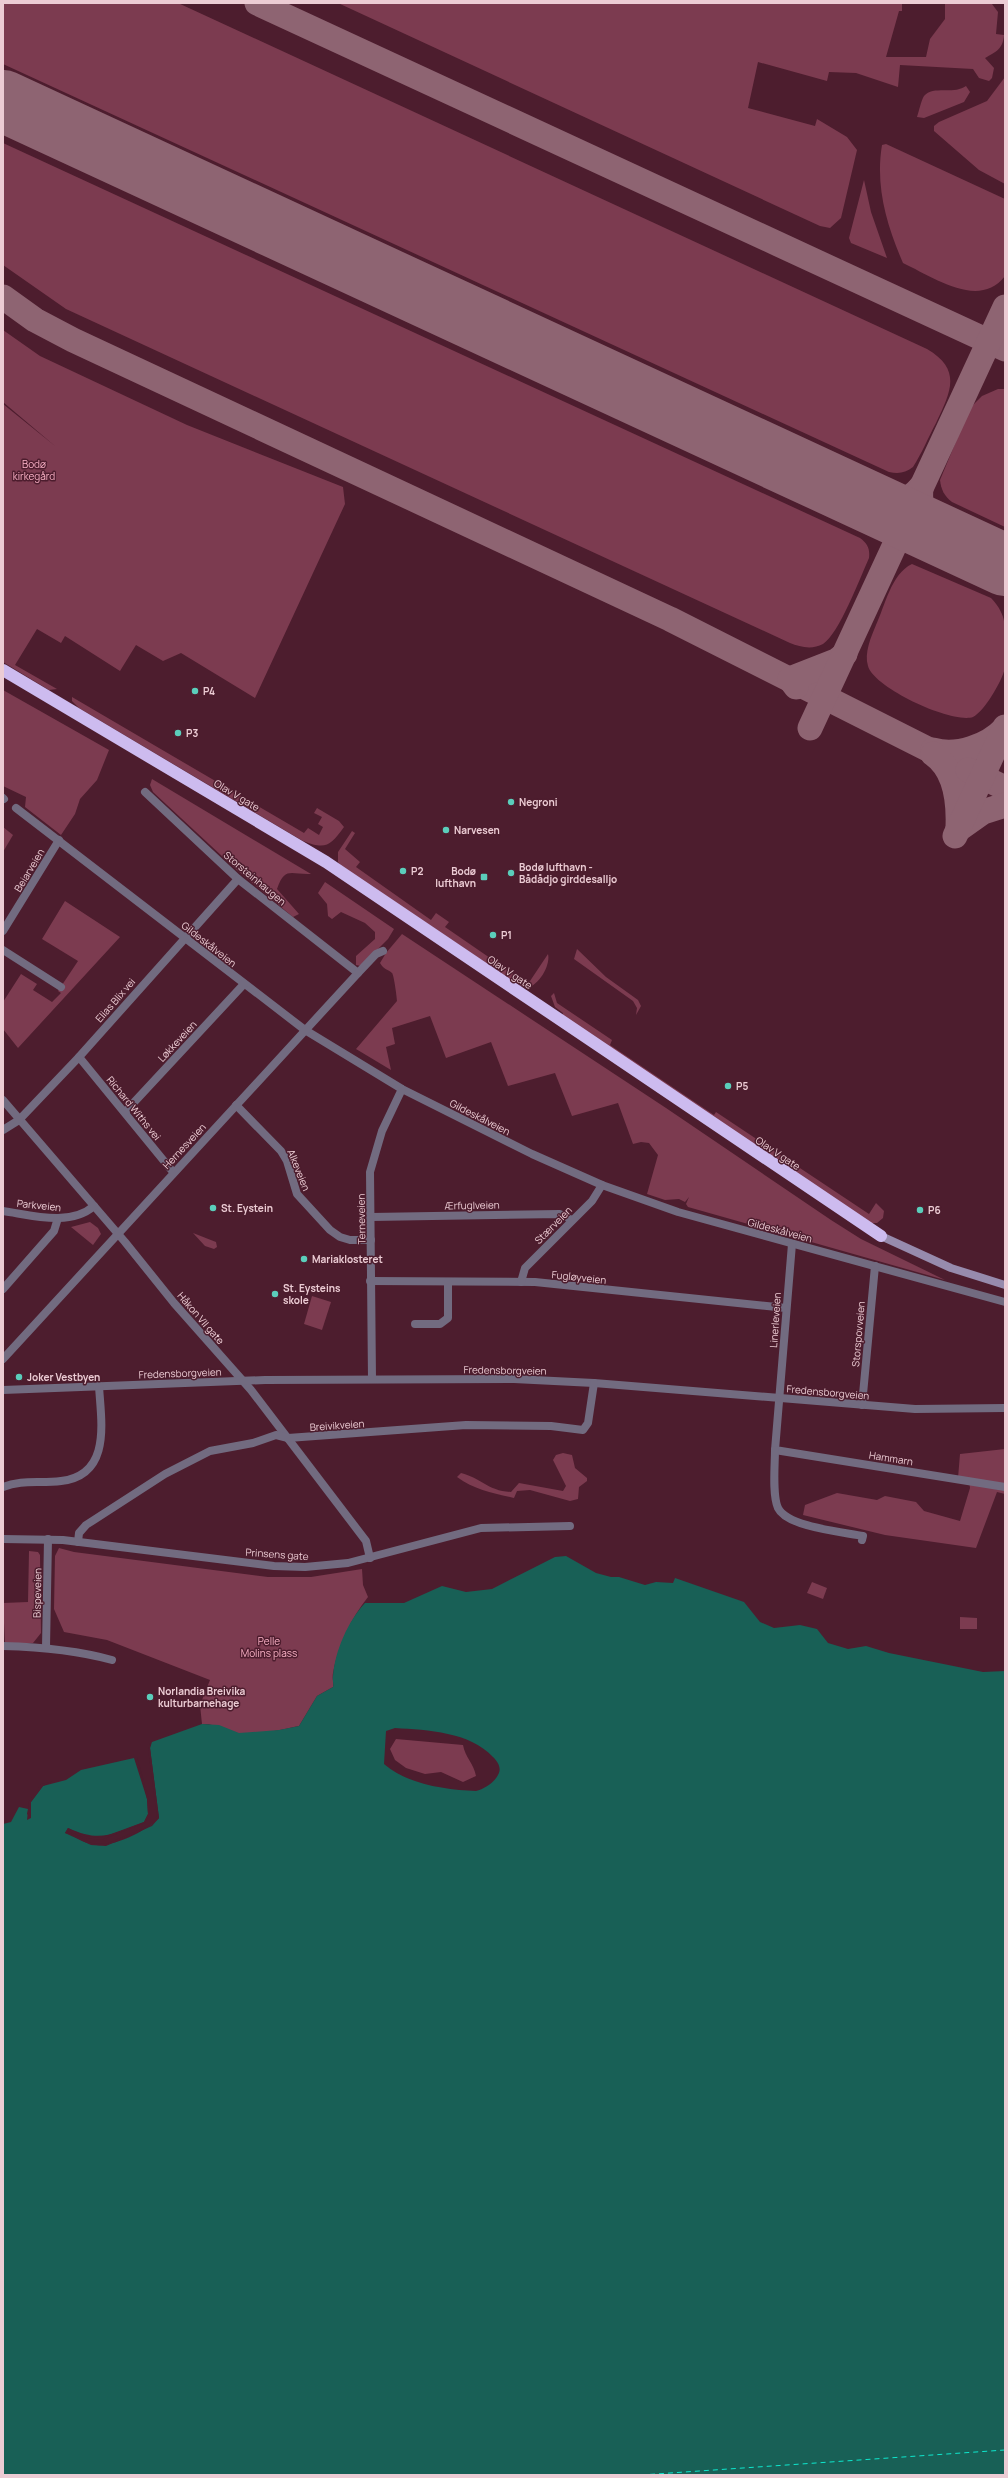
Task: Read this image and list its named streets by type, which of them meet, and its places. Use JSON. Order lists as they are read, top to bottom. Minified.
{"streets":{"highway":["Olav V gate"],"street":["Beiarveien","Storsteinhaugen","Gildeskålveien","Elias Blix vei","Løkkeveien","Richard Withs vei","Hernesveien","Alkeveien","Parkveien","Ærfuglveien","Terneveien","Stærveien","Fugløyveien","Håkon VII gate","Linerleveien","Storspovveien","Fredensborgveien","Breivikveien","Hammarn","Prinsens gate","Bispeveien"]},"crossings":[["Beiarveien","Gildeskålveien"],["Storsteinhaugen","Elias Blix vei"],["Storsteinhaugen","Hernesveien"],["Gildeskålveien","Elias Blix vei"],["Gildeskålveien","Løkkeveien"],["Gildeskålveien","Hernesveien"],["Gildeskålveien","Terneveien"],["Gildeskålveien","Stærveien"],["Gildeskålveien","Linerleveien"],["Gildeskålveien","Storspovveien"],["Elias Blix vei","Richard Withs vei"],["Elias Blix vei","Håkon VII gate"],["Løkkeveien","Richard Withs vei"],["Richard Withs vei","Hernesveien"],["Hernesveien","Alkeveien"],["Hernesveien","Håkon VII gate"],["Alkeveien","Terneveien"],["Parkveien","Håkon VII gate"],["Ærfuglveien","Terneveien"],["Ærfuglveien","Stærveien"],["Terneveien","Fugløyveien"],["Terneveien","Fredensborgveien"],["Stærveien","Fugløyveien"],["Fugløyveien","Linerleveien"],["Håkon VII gate","Fredensborgveien"],["Håkon VII gate","Breivikveien"],["Håkon VII gate","Prinsens gate"],["Linerleveien","Fredensborgveien"],["Storspovveien","Fredensborgveien"],["Fredensborgveien","Breivikveien"],["Breivikveien","Prinsens gate"],["Prinsens gate","Bispeveien"]],"parks":["Bodø kirkegård","Pelle Molins plass"],"places":{"other":["P4","P3","Negroni","Narvesen","P2","Bodø lufthavn - Bådådjo girddesalljo","P1","P5","St. Eystein","P6","Mariaklosteret","St. Eysteins skole","Joker Vestbyen","Norlandia Breivika kulturbarnehage"],"transit":["Bodø lufthavn"]}}
